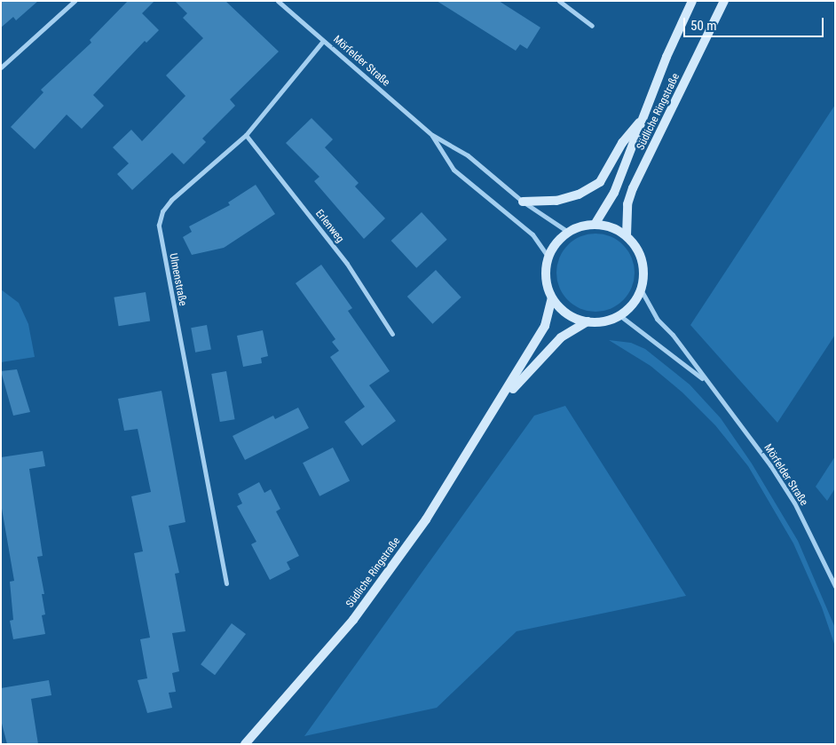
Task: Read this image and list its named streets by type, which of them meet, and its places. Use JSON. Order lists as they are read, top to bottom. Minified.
{"streets":{"main road":["Südliche Ringstraße"],"street":["Mörfelder Straße","Erlenweg","Ulmenstraße"]},"crossings":[["Mörfelder Straße","Südliche Ringstraße"],["Mörfelder Straße","Ulmenstraße"],["Erlenweg","Ulmenstraße"]],"scale_bar":"50 m"}
